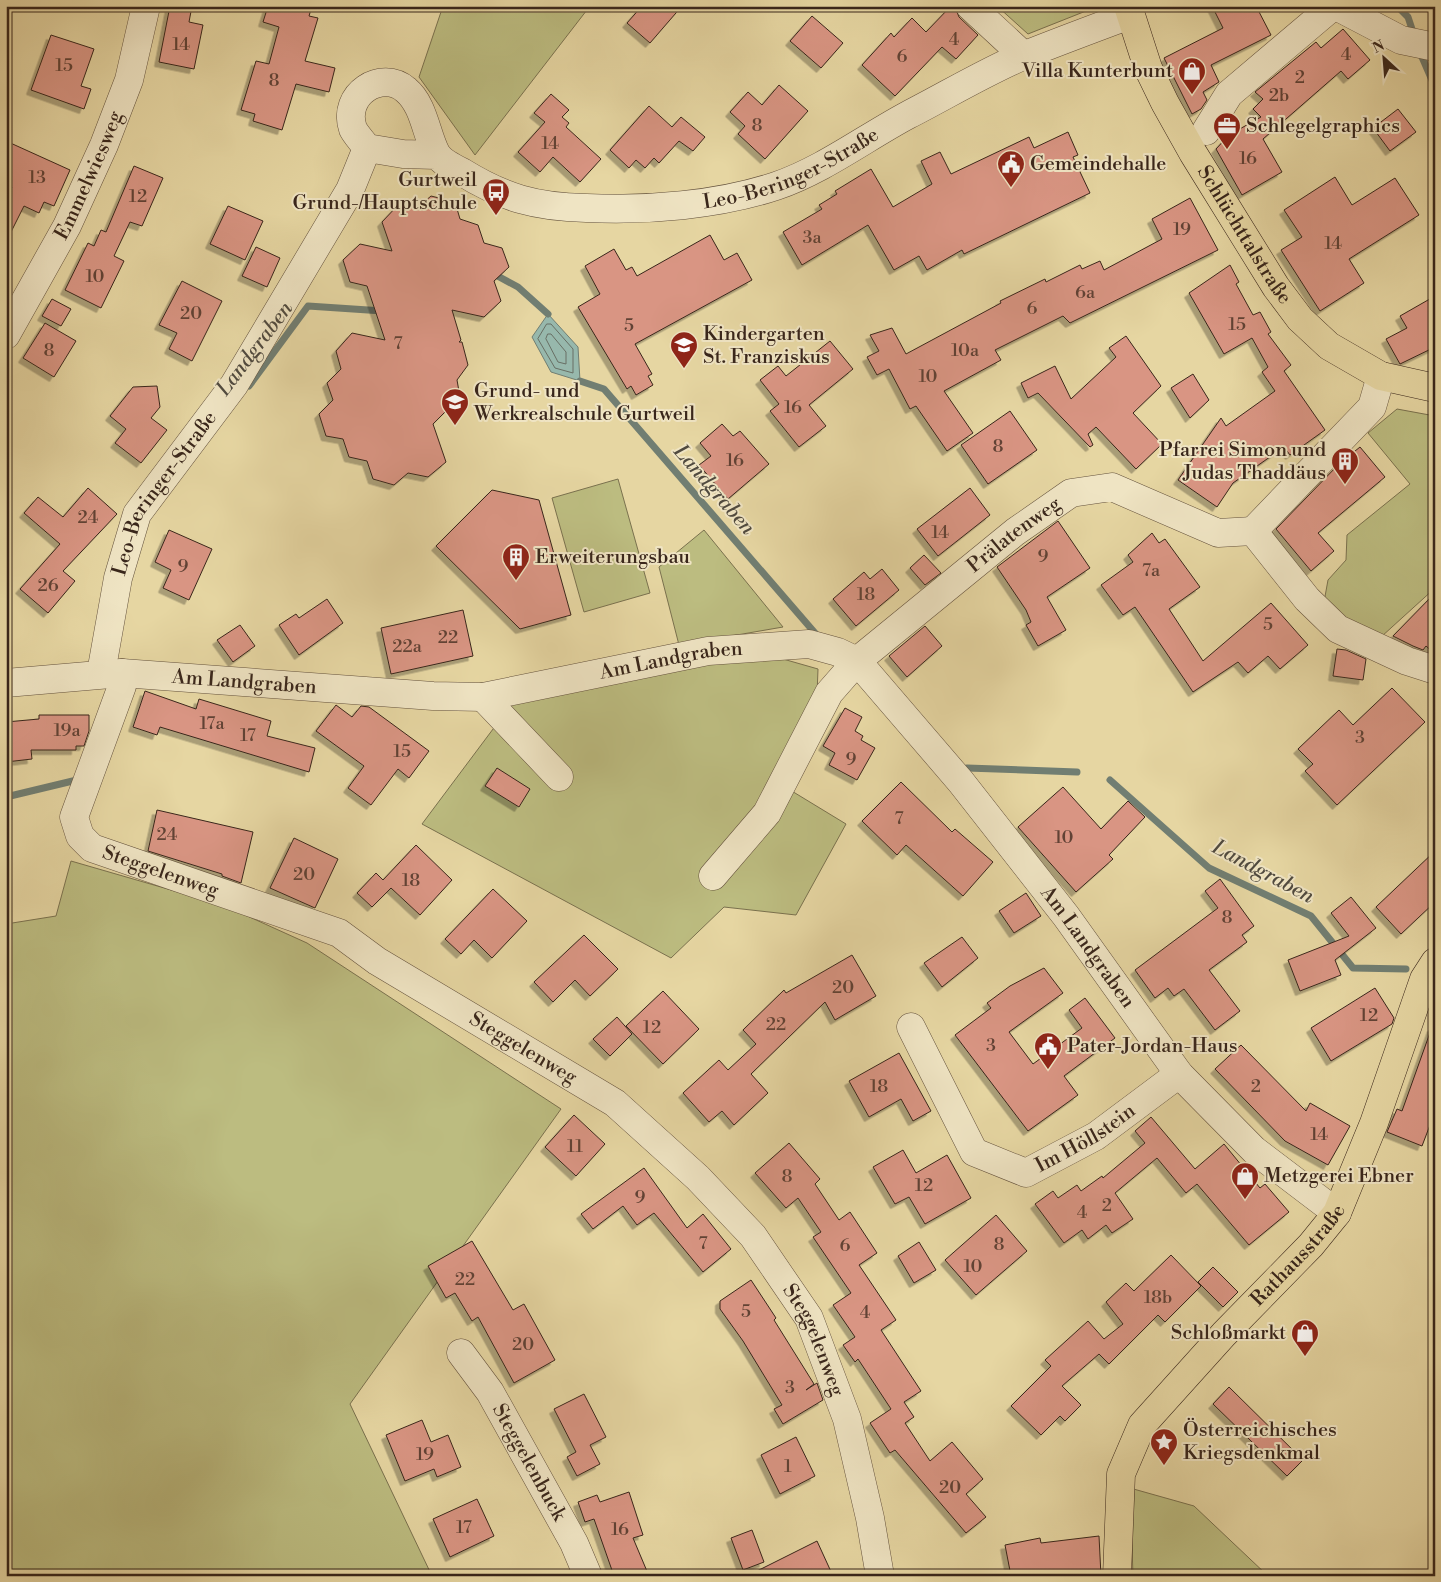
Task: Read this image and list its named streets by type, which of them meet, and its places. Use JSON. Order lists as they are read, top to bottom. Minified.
{"streets":{"main road":["Schlüchttalstraße","Rathausstraße"],"street":["Leo-Beringer-Straße","Emmelwiesweg","Prälatenweg","Am Landgraben","Steggelenweg","Im Höllstein","Steggelenbuck"]},"crossings":[["Leo-Beringer-Straße","Schlüchttalstraße"],["Leo-Beringer-Straße","Am Landgraben"],["Leo-Beringer-Straße","Steggelenweg"],["Prälatenweg","Am Landgraben"],["Am Landgraben","Steggelenweg"],["Am Landgraben","Im Höllstein"],["Am Landgraben","Rathausstraße"]],"water":["Landgraben"],"places":{"shop":["Villa Kunterbunt","Metzgerei Ebner","Schloßmarkt"],"office":["Schlegelgraphics"],"public building":["Gemeindehalle","Pater-Jordan-Haus"],"bus stop":["Gurtweil Grund-/Hauptschule"],"school or university":["Kindergarten St. Franziskus","Grund- und Werkrealschule Gurtweil"],"building":["Pfarrei Simon und Judas Thaddäus","Erweiterungsbau"],"place":["Österreichisches Kriegsdenkmal"]},"house_numbers":["4","14","4","6","15","2","8","2b","8","14","16","13","12","19","3a","14","10","6a","6","20","15","5","7","8","10a","10","16","8","16","24","14","9","9","7a","26","18","5","22","22a","17a","19a","17","3","15","9","7","24","10","20","18","8","20","12","22","12","3","18","2","14","11","8","12","9","2","4","7","8","6","10","22","18b","5","4","20","3","19","1","20","17","16"],"north":"top left"}
